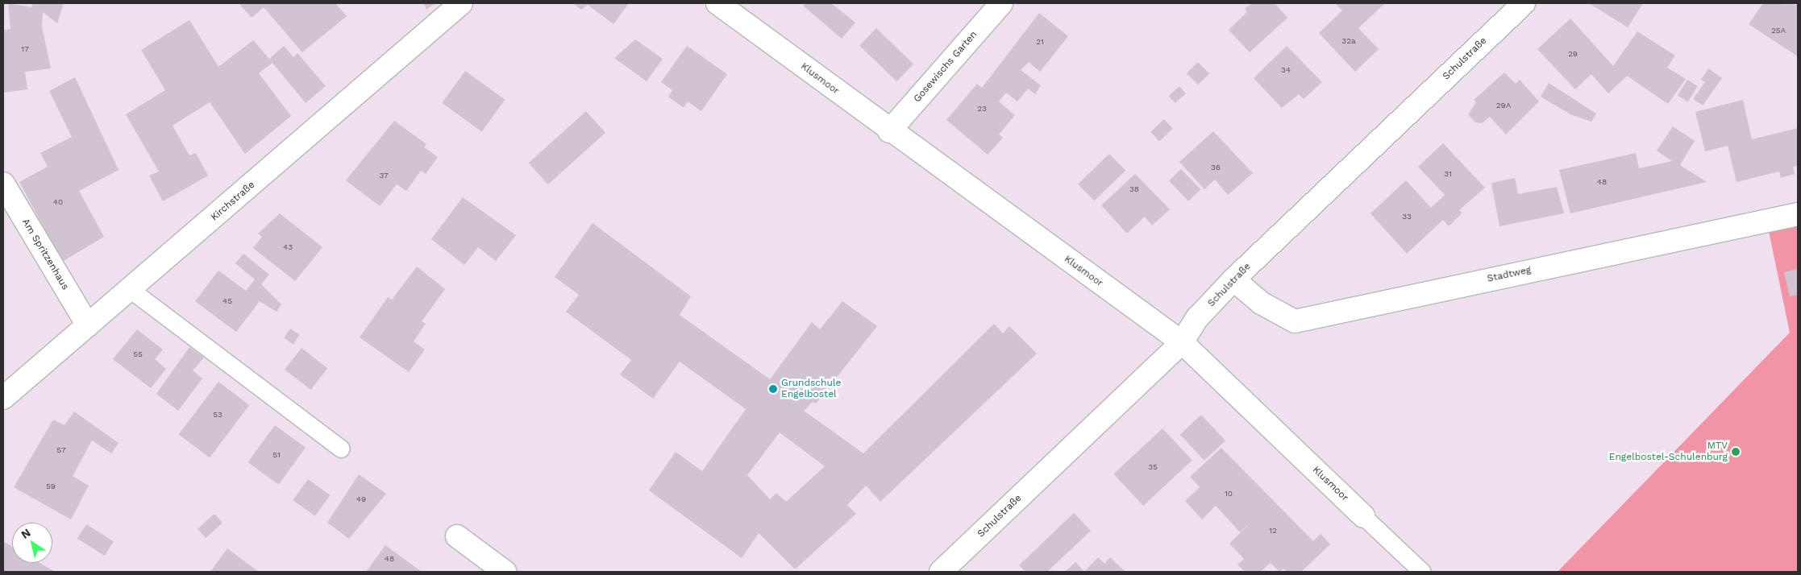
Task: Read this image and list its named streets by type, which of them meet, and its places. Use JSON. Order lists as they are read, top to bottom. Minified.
{"streets":{"street":["Schulstraße","Gosewischs Garten","Klusmoor","Kirchstraße","Am Spritzenhaus","Stadtweg"]},"crossings":[["Schulstraße","Klusmoor"],["Schulstraße","Stadtweg"],["Gosewischs Garten","Klusmoor"],["Kirchstraße","Am Spritzenhaus"]],"places":["Grundschule Engelbostel","MTV Engelbostel-Schulenburg"],"house_numbers":["25A","32a","21","17","29","34","29A","23","36","31","37","48","38","40","33","43","45","55","53","57","51","35","59","10","49","12","48"],"north":"top left"}
